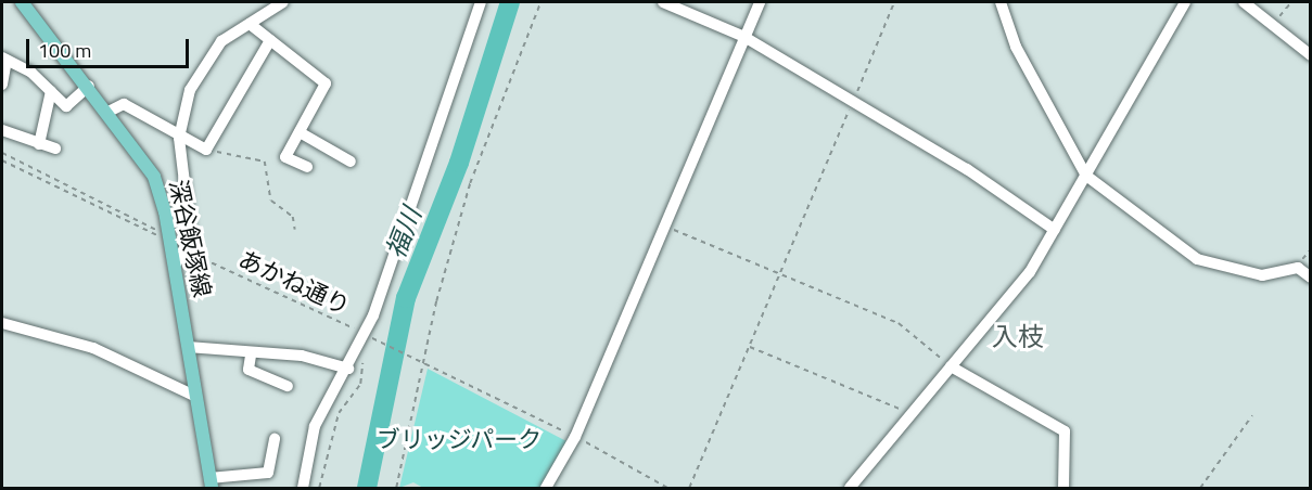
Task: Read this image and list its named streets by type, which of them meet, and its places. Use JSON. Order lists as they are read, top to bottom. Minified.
{"streets":{"main road":["深谷飯塚線"],"path":["あかね通り"]},"districts":["入枝"],"water":["福川"],"parks":["ブリッジパーク"],"scale_bar":"100 m"}
